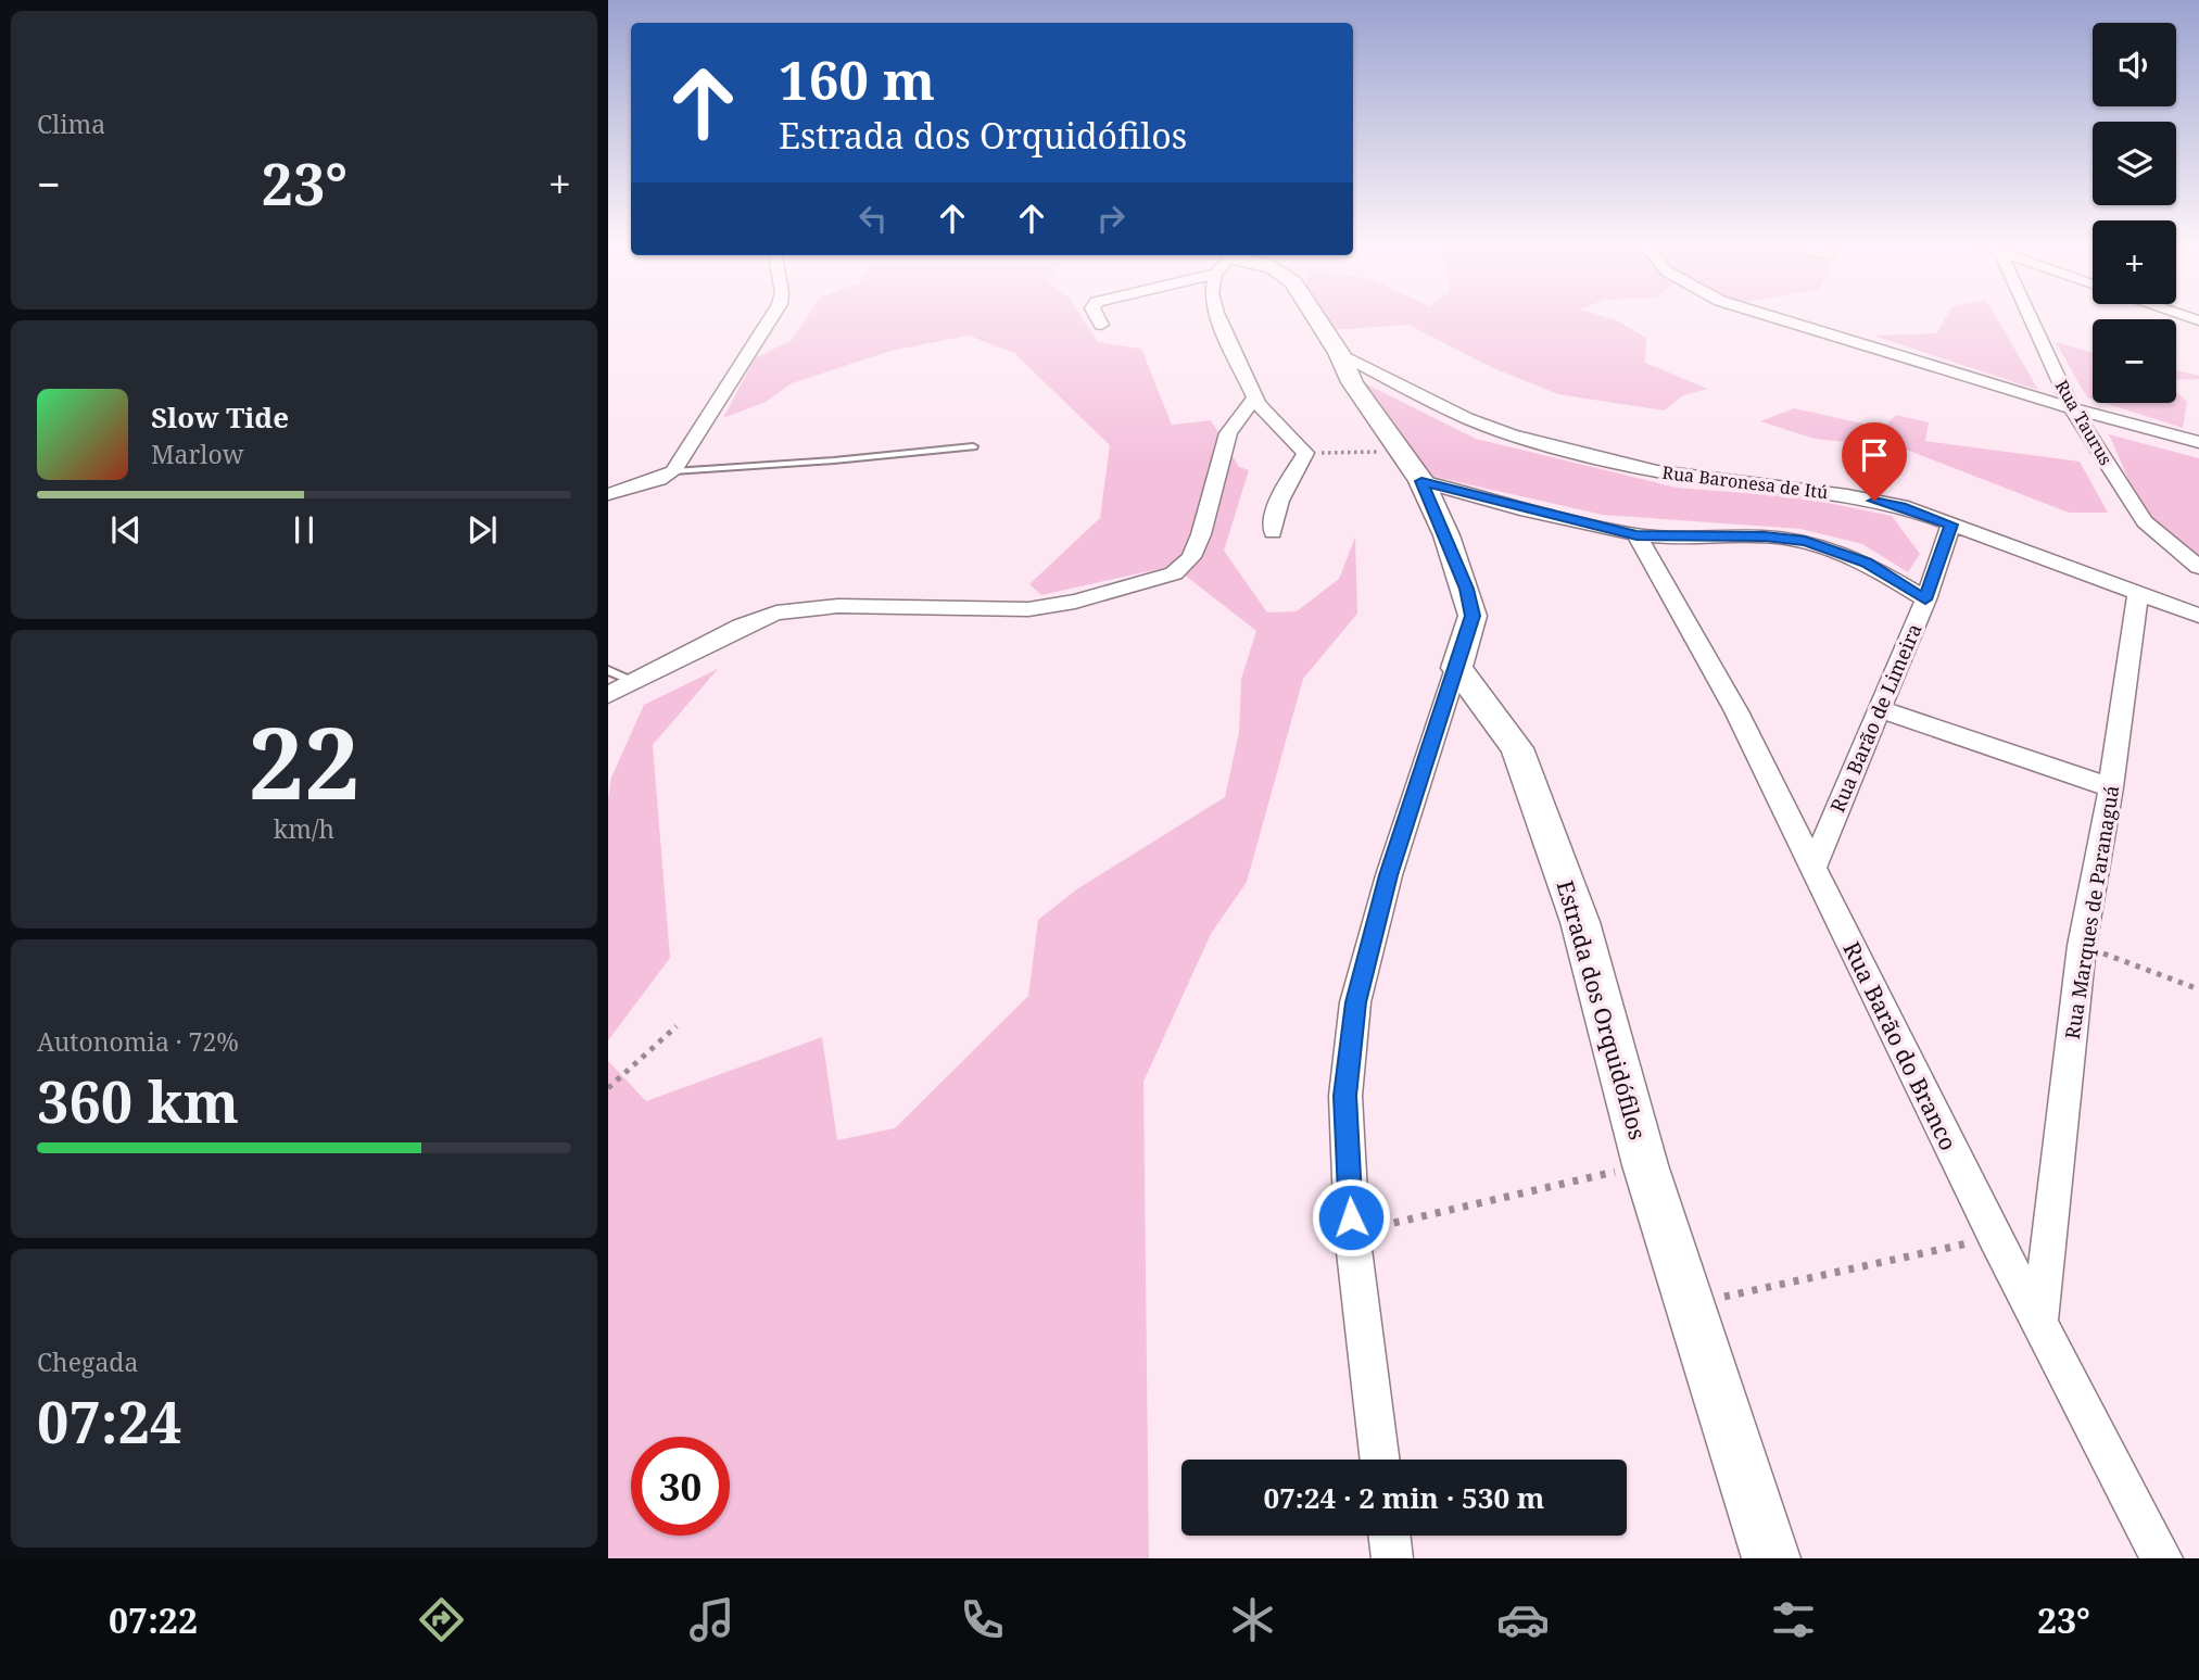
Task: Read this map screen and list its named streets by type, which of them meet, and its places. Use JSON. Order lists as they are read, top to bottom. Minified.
{"streets":{"street":["Rua Taurus","Rua Baronesa de Itú","Rua Barão de Limeira","Rua Marques de Paranaguá","Estrada dos Orquidófilos","Rua Barão do Branco"]},"crossings":[["Rua Baronesa de Itú","Rua Barão de Limeira"],["Rua Baronesa de Itú","Rua Marques de Paranaguá"],["Rua Barão de Limeira","Rua Barão do Branco"],["Rua Marques de Paranaguá","Rua Barão do Branco"]],"page":{"tile":["Clima",["22","km/h"],["Autonomia · 72%","360 km"],["Chegada","07:24"]],"map_buttons":["+","−"],"turn":["160 m","Estrada dos Orquidófilos"],"heat":["−","23°","+"],"song":["Slow Tide","Marlow"],"limit":"30","trip":"07:24 · 2 min · 530 m","tabs":["07:22","23°"]}}
